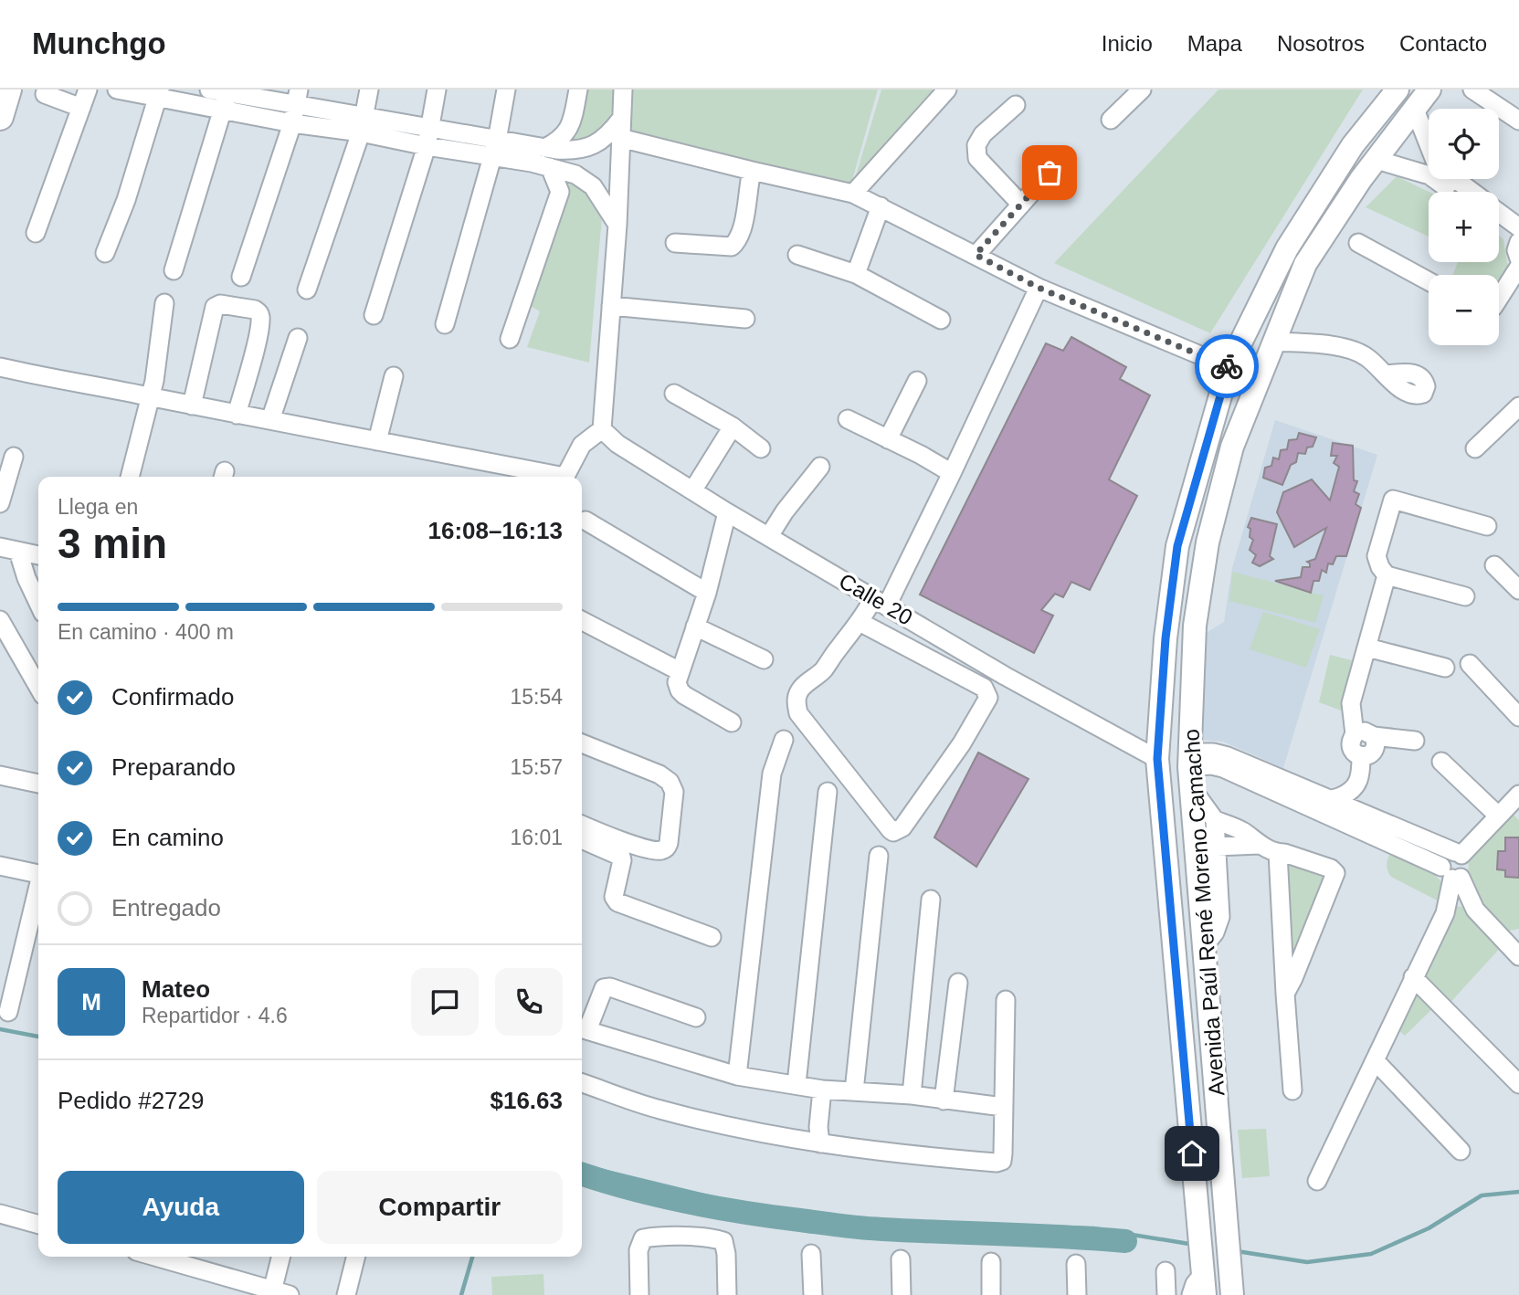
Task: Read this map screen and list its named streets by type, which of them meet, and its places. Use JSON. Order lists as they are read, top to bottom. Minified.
{"streets":{"main road":["Avenida Paúl René Moreno Camacho"],"street":["Calle 20"]},"crossings":[["Calle 20","Avenida Paúl René Moreno Camacho"]],"page":{"header":"Munchgo","nav":["Inicio","Mapa","Nosotros","Contacto"],"map_buttons":["+","−"],"heading":["3 min","Llega en","16:08–16:13"],"panel":["Mateo","Repartidor · 4.6","Pedido #2729","$16.63"],"bar":"En camino · 400 m","list":[["Confirmado","15:54"],["Preparando","15:57"],["En camino","16:01"],"Entregado"],"round":"M","buttons":["Ayuda","Compartir"]}}
